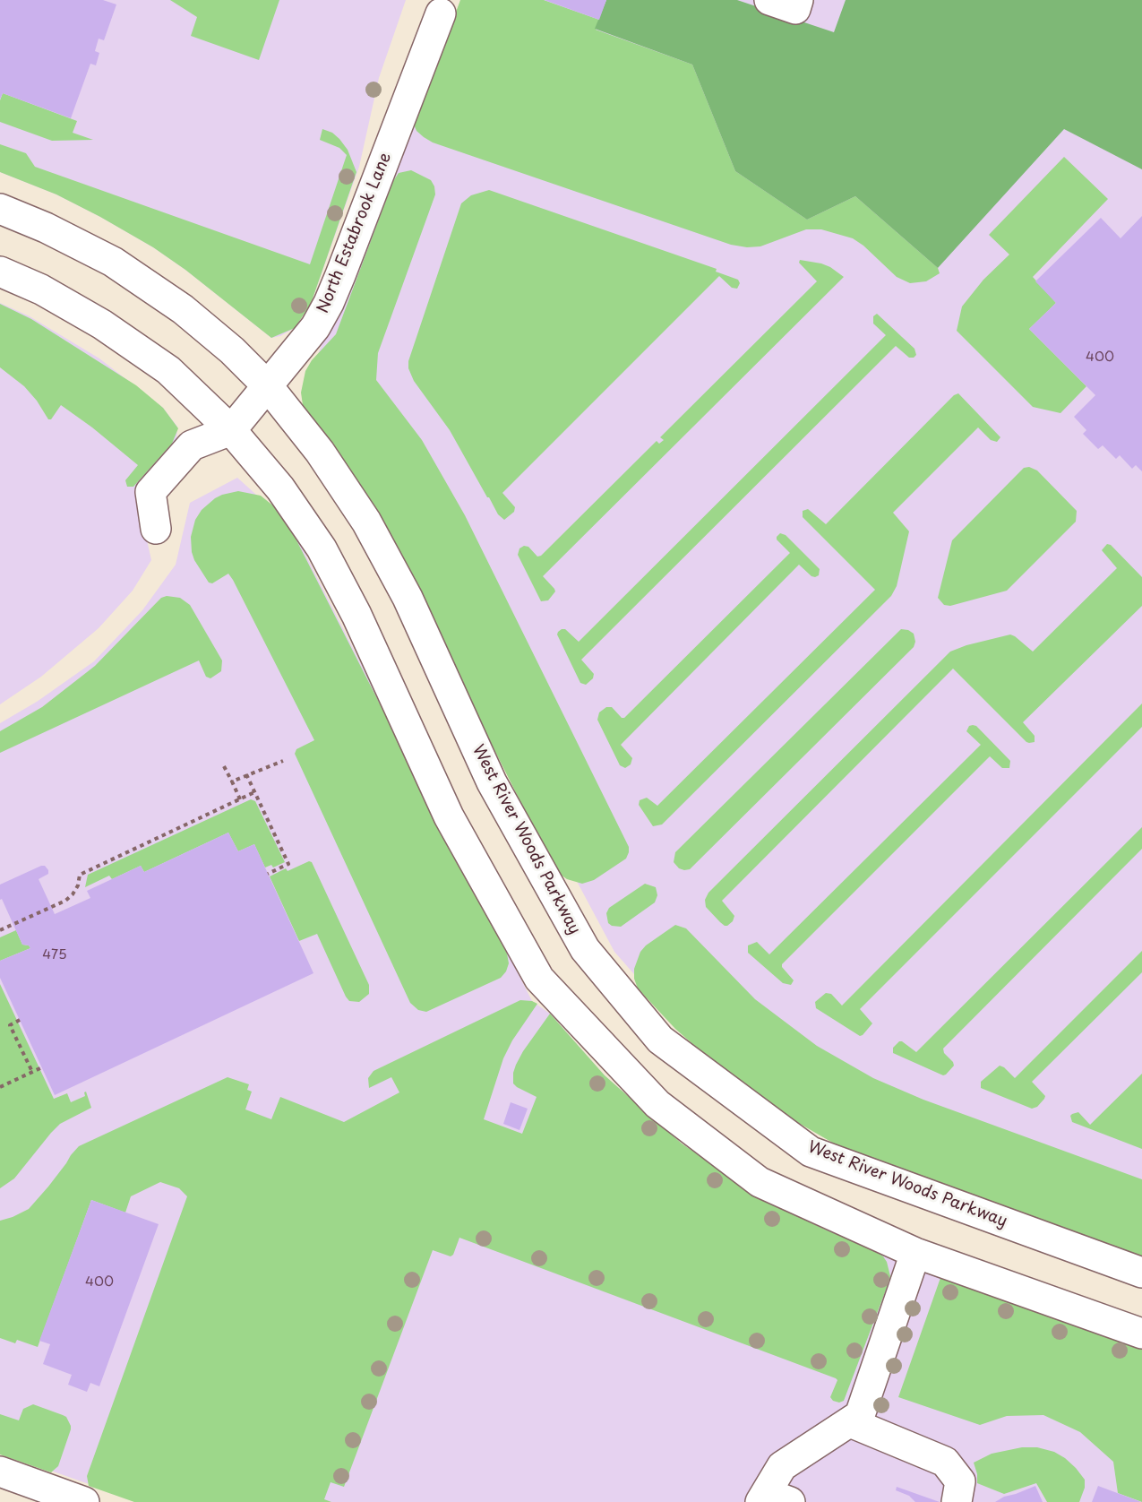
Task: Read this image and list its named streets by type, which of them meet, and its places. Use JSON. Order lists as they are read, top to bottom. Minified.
{"streets":{"street":["North Estabrook Lane","West River Woods Parkway"]},"crossings":[["North Estabrook Lane","West River Woods Parkway"]],"house_numbers":["400","475","400"]}
